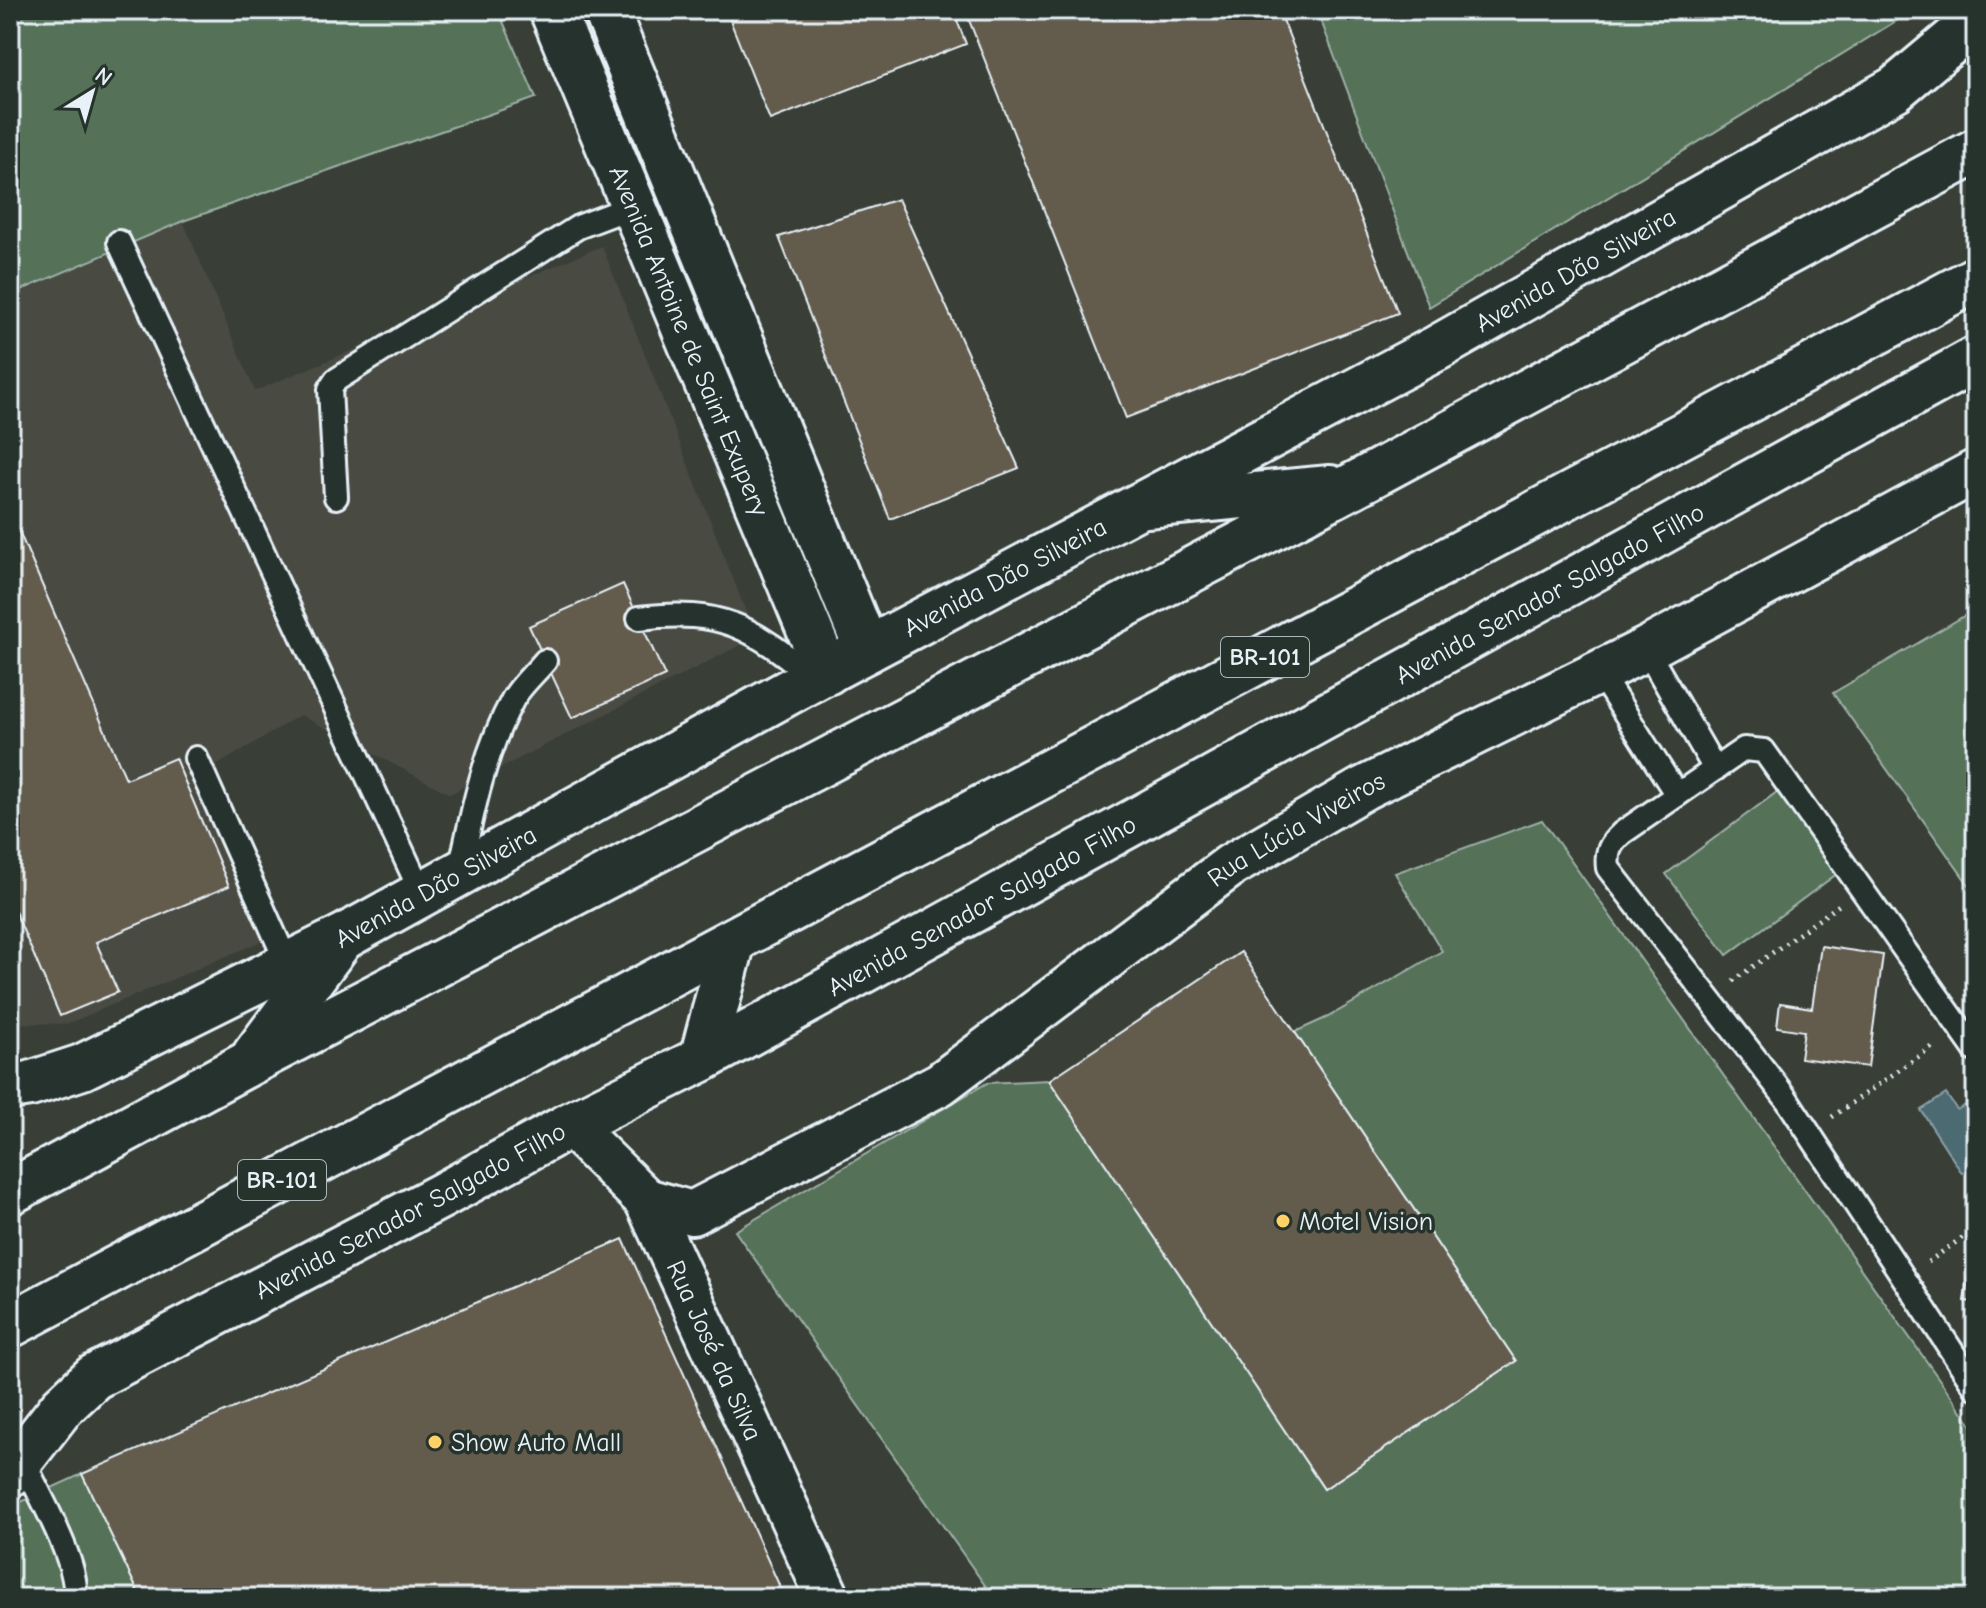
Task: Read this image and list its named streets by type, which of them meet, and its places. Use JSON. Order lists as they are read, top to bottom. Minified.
{"streets":{"main road":["Avenida Dão Silveira","Avenida Antoine de Saint Exupery","Avenida Senador Salgado Filho","BR-101"],"street":["Rua Lúcia Viveiros","Rua José da Silva"]},"crossings":[["Avenida Dão Silveira","Avenida Antoine de Saint Exupery"],["Avenida Senador Salgado Filho","Rua José da Silva"],["Rua Lúcia Viveiros","Rua José da Silva"]],"places":["Motel Vision","Show Auto Mall"],"north":"top right"}
